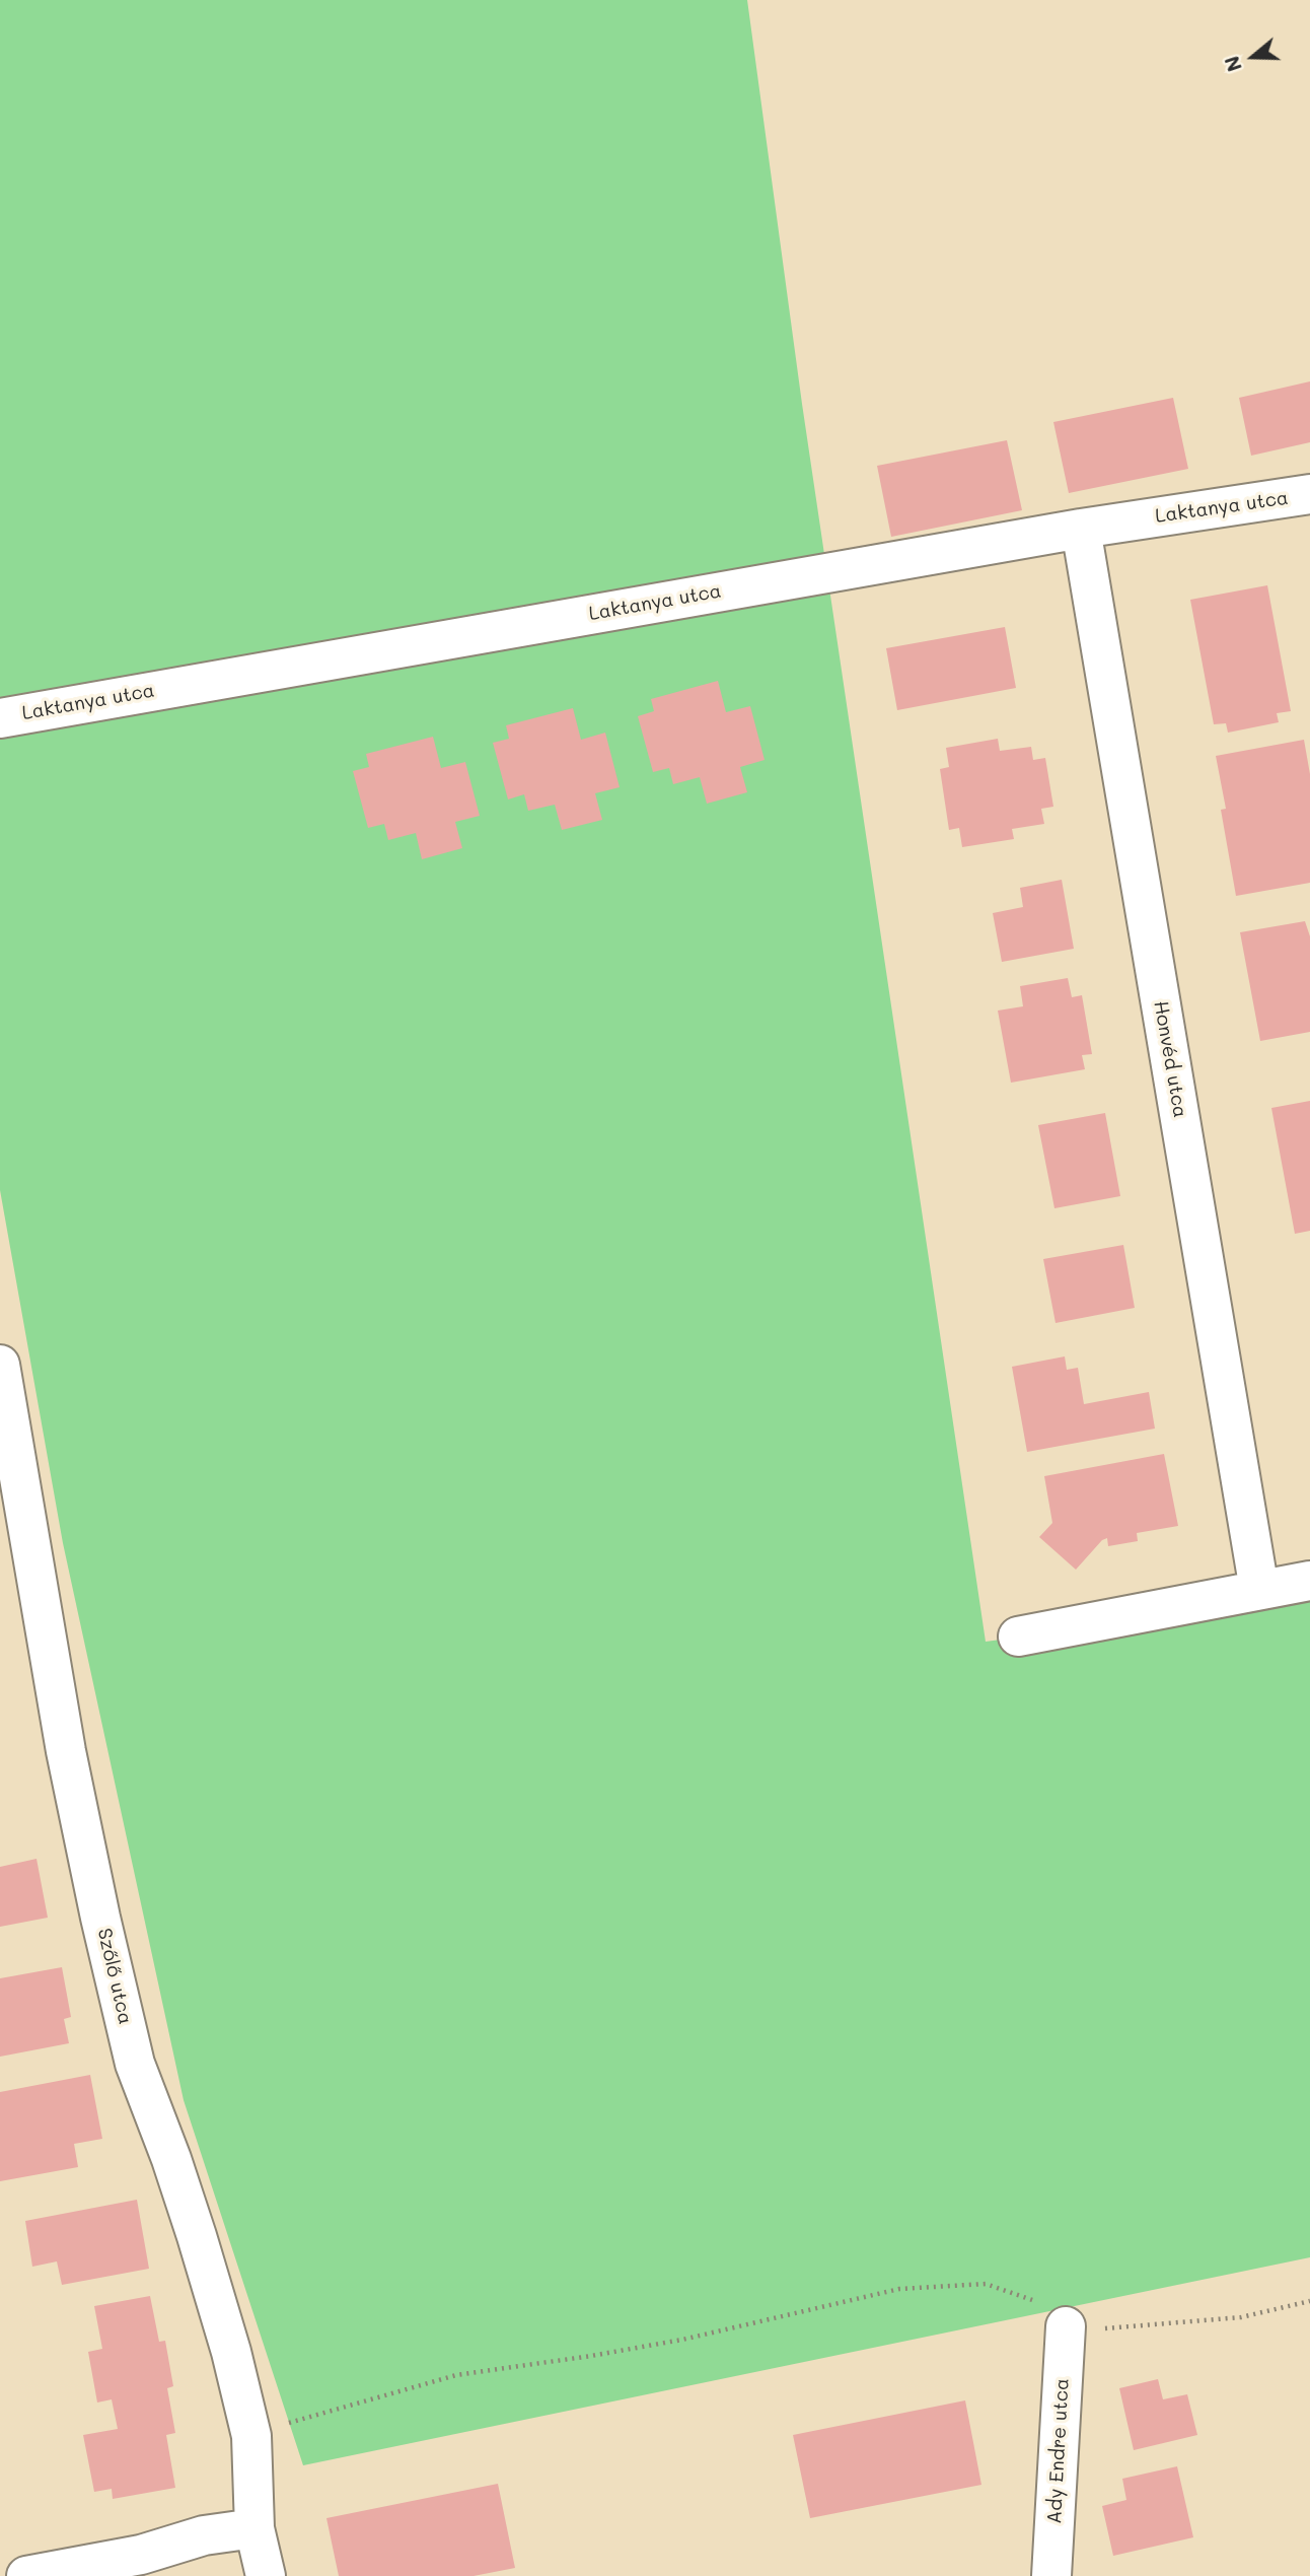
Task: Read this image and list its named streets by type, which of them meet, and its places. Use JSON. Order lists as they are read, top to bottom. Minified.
{"streets":{"street":["Laktanya utca","Honvéd utca","Szőlő utca","Ady Endre utca"]},"crossings":[["Laktanya utca","Honvéd utca"]],"north":"left"}
